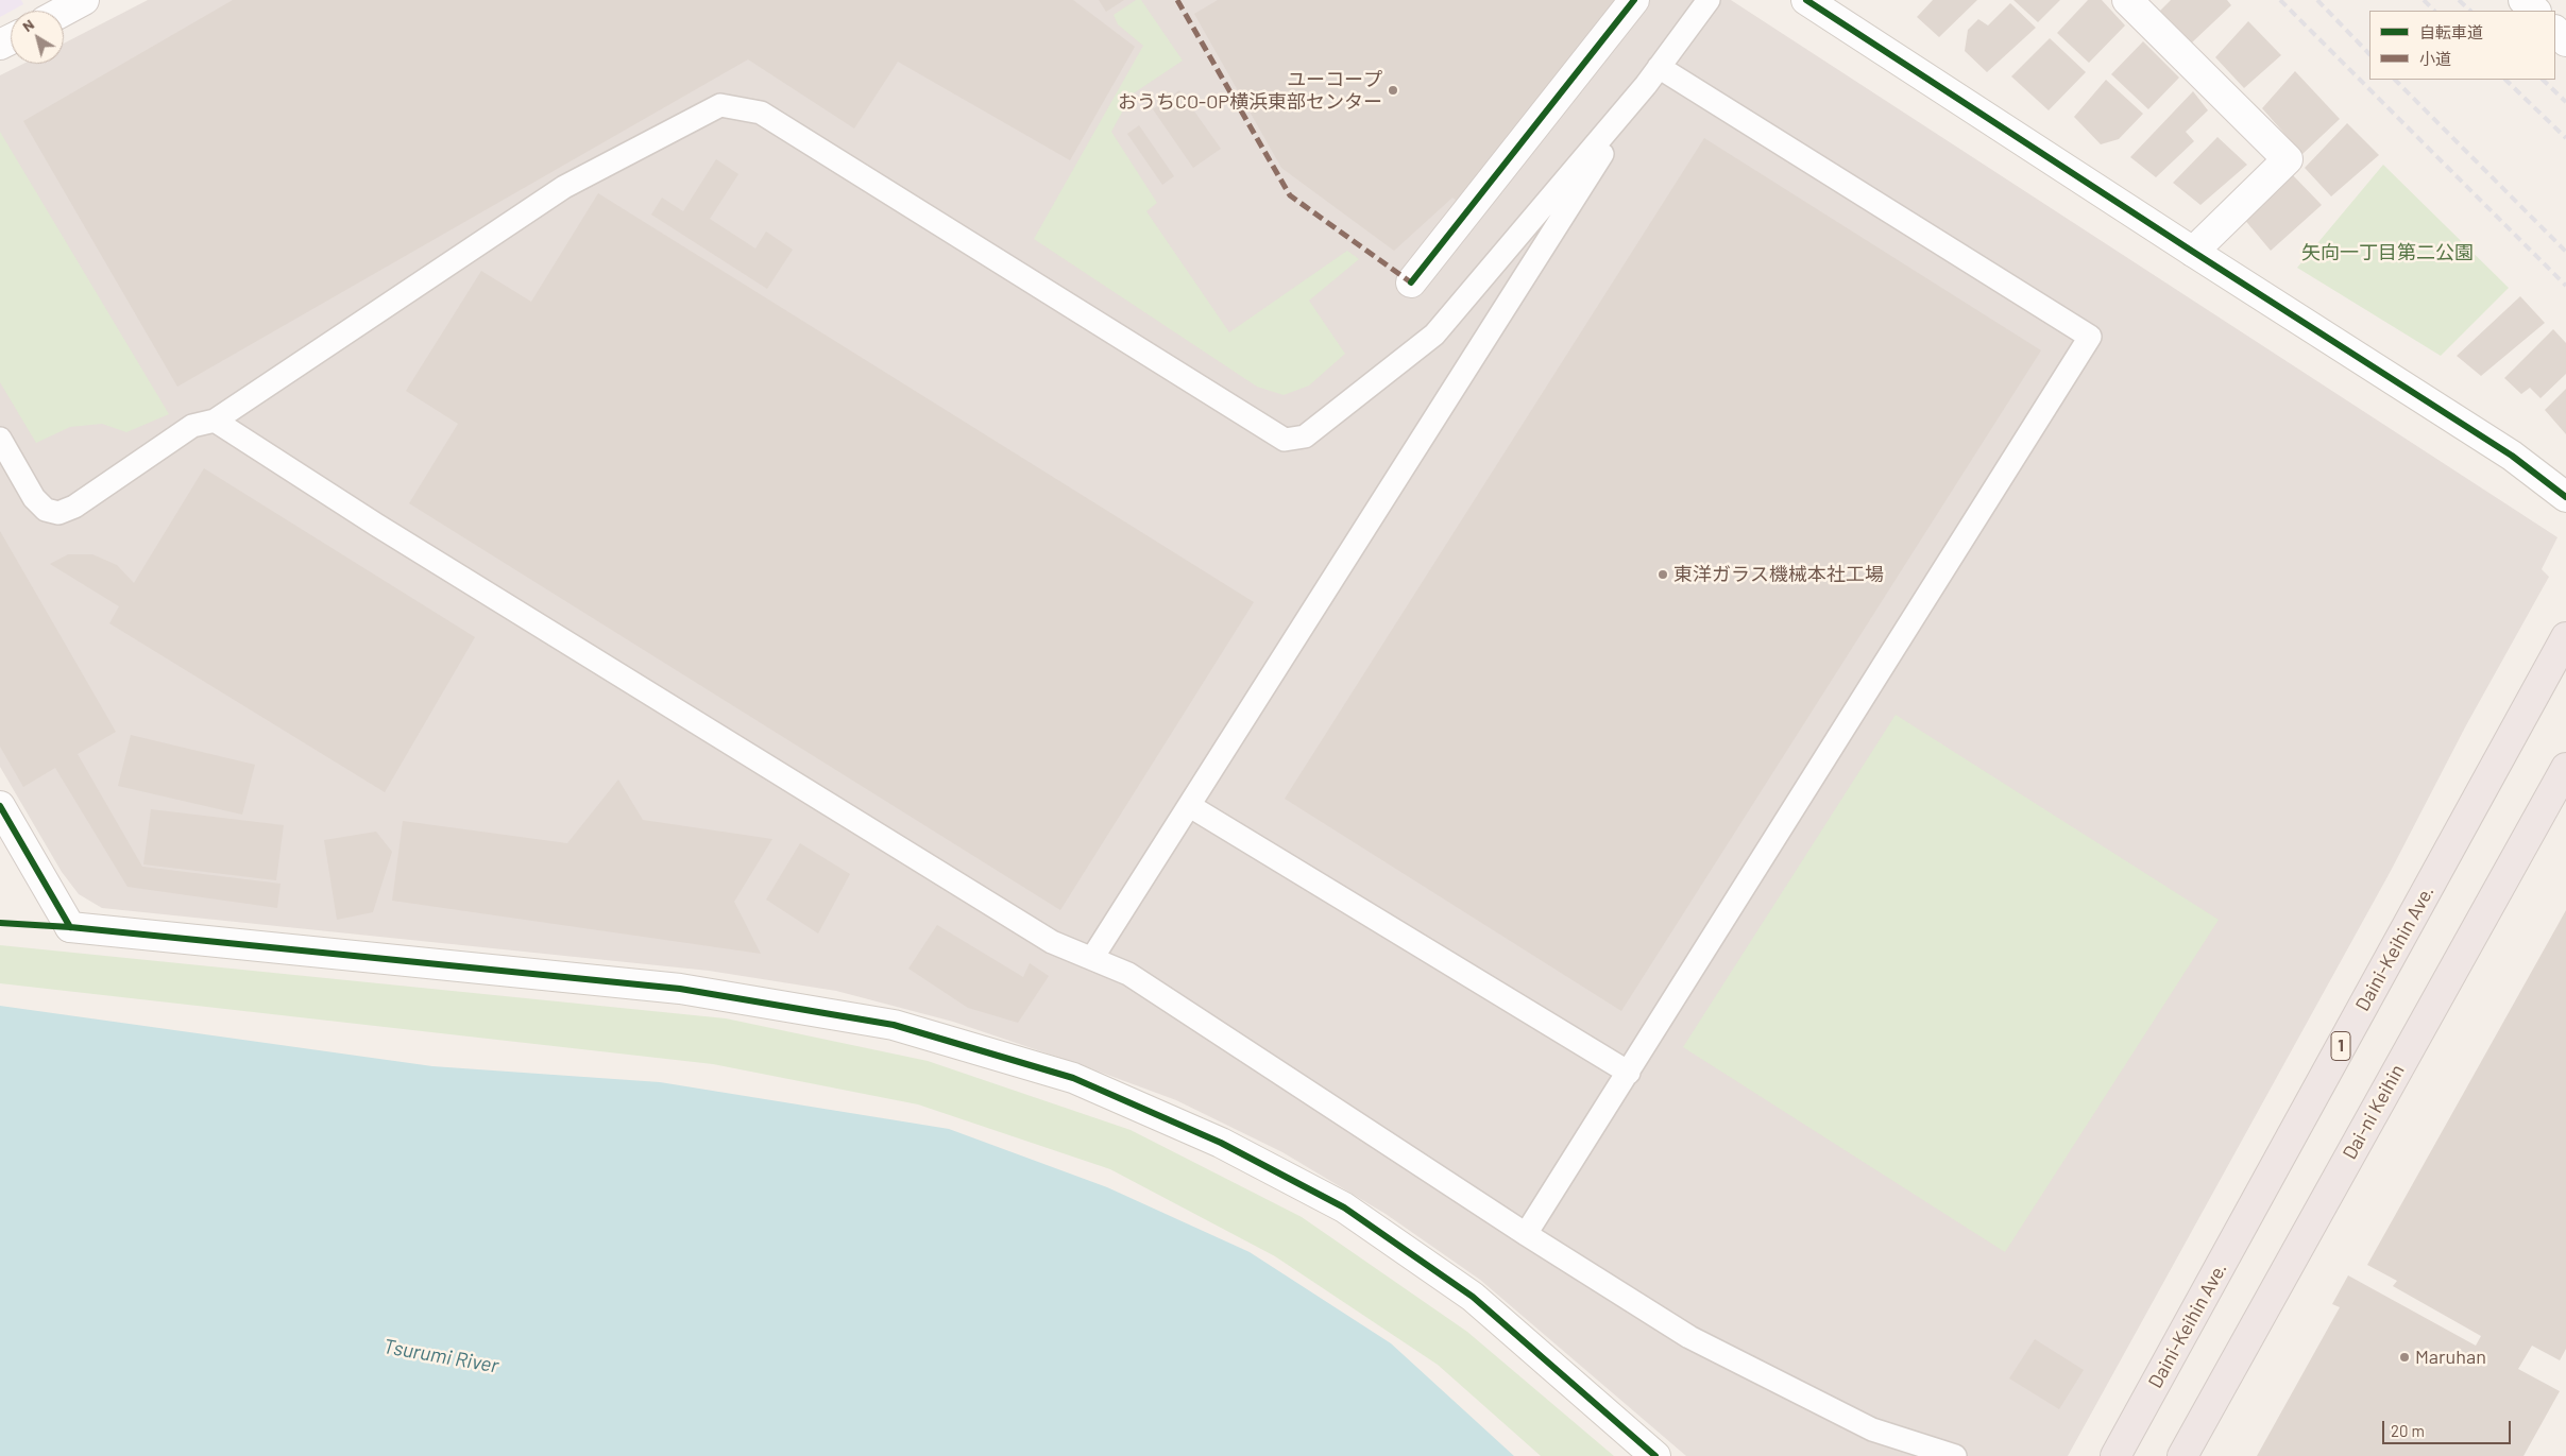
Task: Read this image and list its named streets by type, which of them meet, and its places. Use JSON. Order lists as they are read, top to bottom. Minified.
{"streets":{"highway":["Daini-Keihin Ave.","1","Dai-ni Keihin"]},"water":["Tsurumi River"],"parks":["矢向一丁目第二公園"],"places":["ユーコープ おうちCO-OP横浜東部センター","東洋ガラス機械本社工場","Maruhan"],"legend":["自転車道","小道"],"scale_bar":"20 m","north":"top left"}
